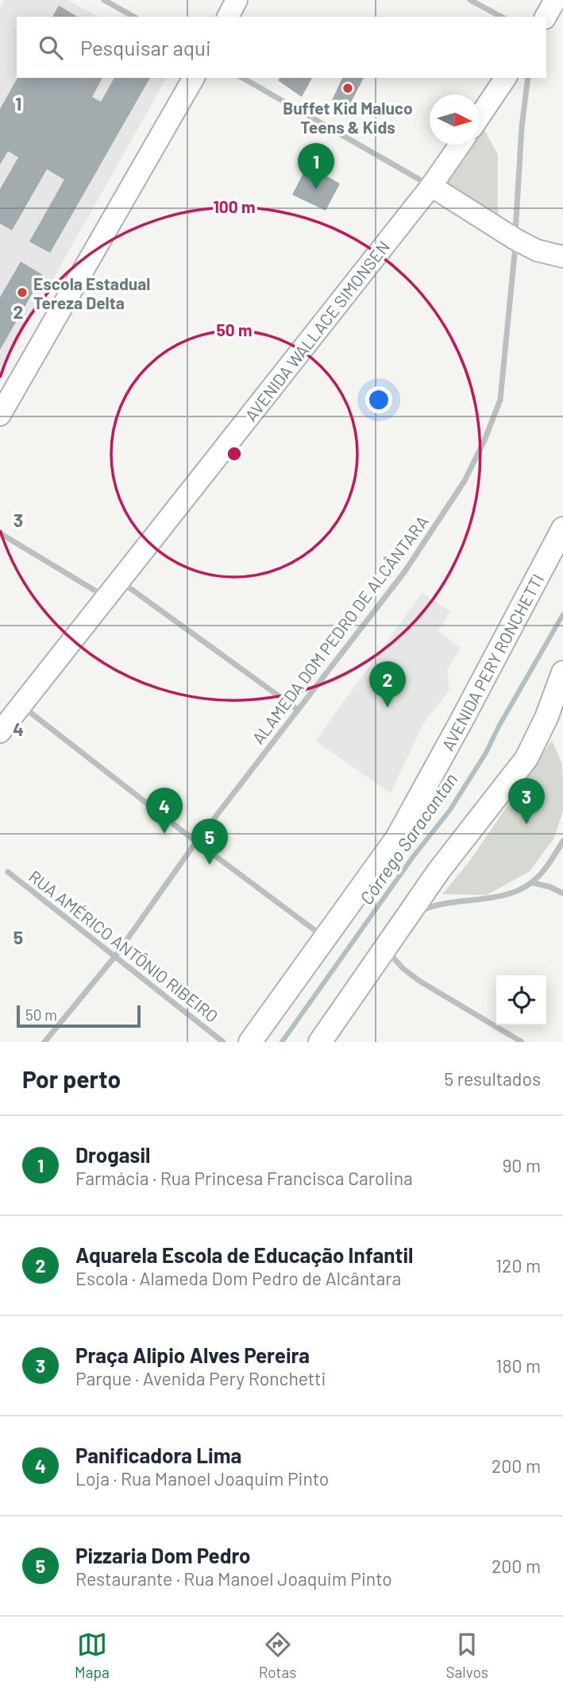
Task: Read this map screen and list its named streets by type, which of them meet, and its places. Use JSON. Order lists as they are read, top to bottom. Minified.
{"streets":{"main road":["AVENIDA PERY RONCHETTI"],"street":["AVENIDA WALLACE SIMONSEN","ALAMEDA DOM PEDRO DE ALCÂNTARA","RUA AMÉRICO ANTÔNIO RIBEIRO"]},"crossings":[["ALAMEDA DOM PEDRO DE ALCÂNTARA","RUA AMÉRICO ANTÔNIO RIBEIRO"]],"water":["Córrego Saracantan"],"places":["Buffet Kid Maluco Teens & Kids","Escola Estadual Tereza Delta"],"scale_bar":"50 m","north":"right","page":{"search":"Pesquisar aqui","pins":["1","2","3","4","5"],"scale":"50 m","heading":["Por perto","5 resultados"],"list":[{"mark":"1","name":"Drogasil","note":"Farmácia · Rua Princesa Francisca Carolina","value":"90 m"},{"mark":"2","name":"Aquarela Escola de Educação Infantil","note":"Escola · Alameda Dom Pedro de Alcântara","value":"120 m"},{"mark":"3","name":"Praça Alipio Alves Pereira","note":"Parque · Avenida Pery Ronchetti","value":"180 m"},{"mark":"4","name":"Panificadora Lima","note":"Loja · Rua Manoel Joaquim Pinto","value":"200 m"},{"mark":"5","name":"Pizzaria Dom Pedro","note":"Restaurante · Rua Manoel Joaquim Pinto","value":"200 m"}],"nav":["Mapa","Rotas","Salvos"]},"grid":{"rows":["1","2","3","4","5"]},"rings":["100 m","50 m"]}
